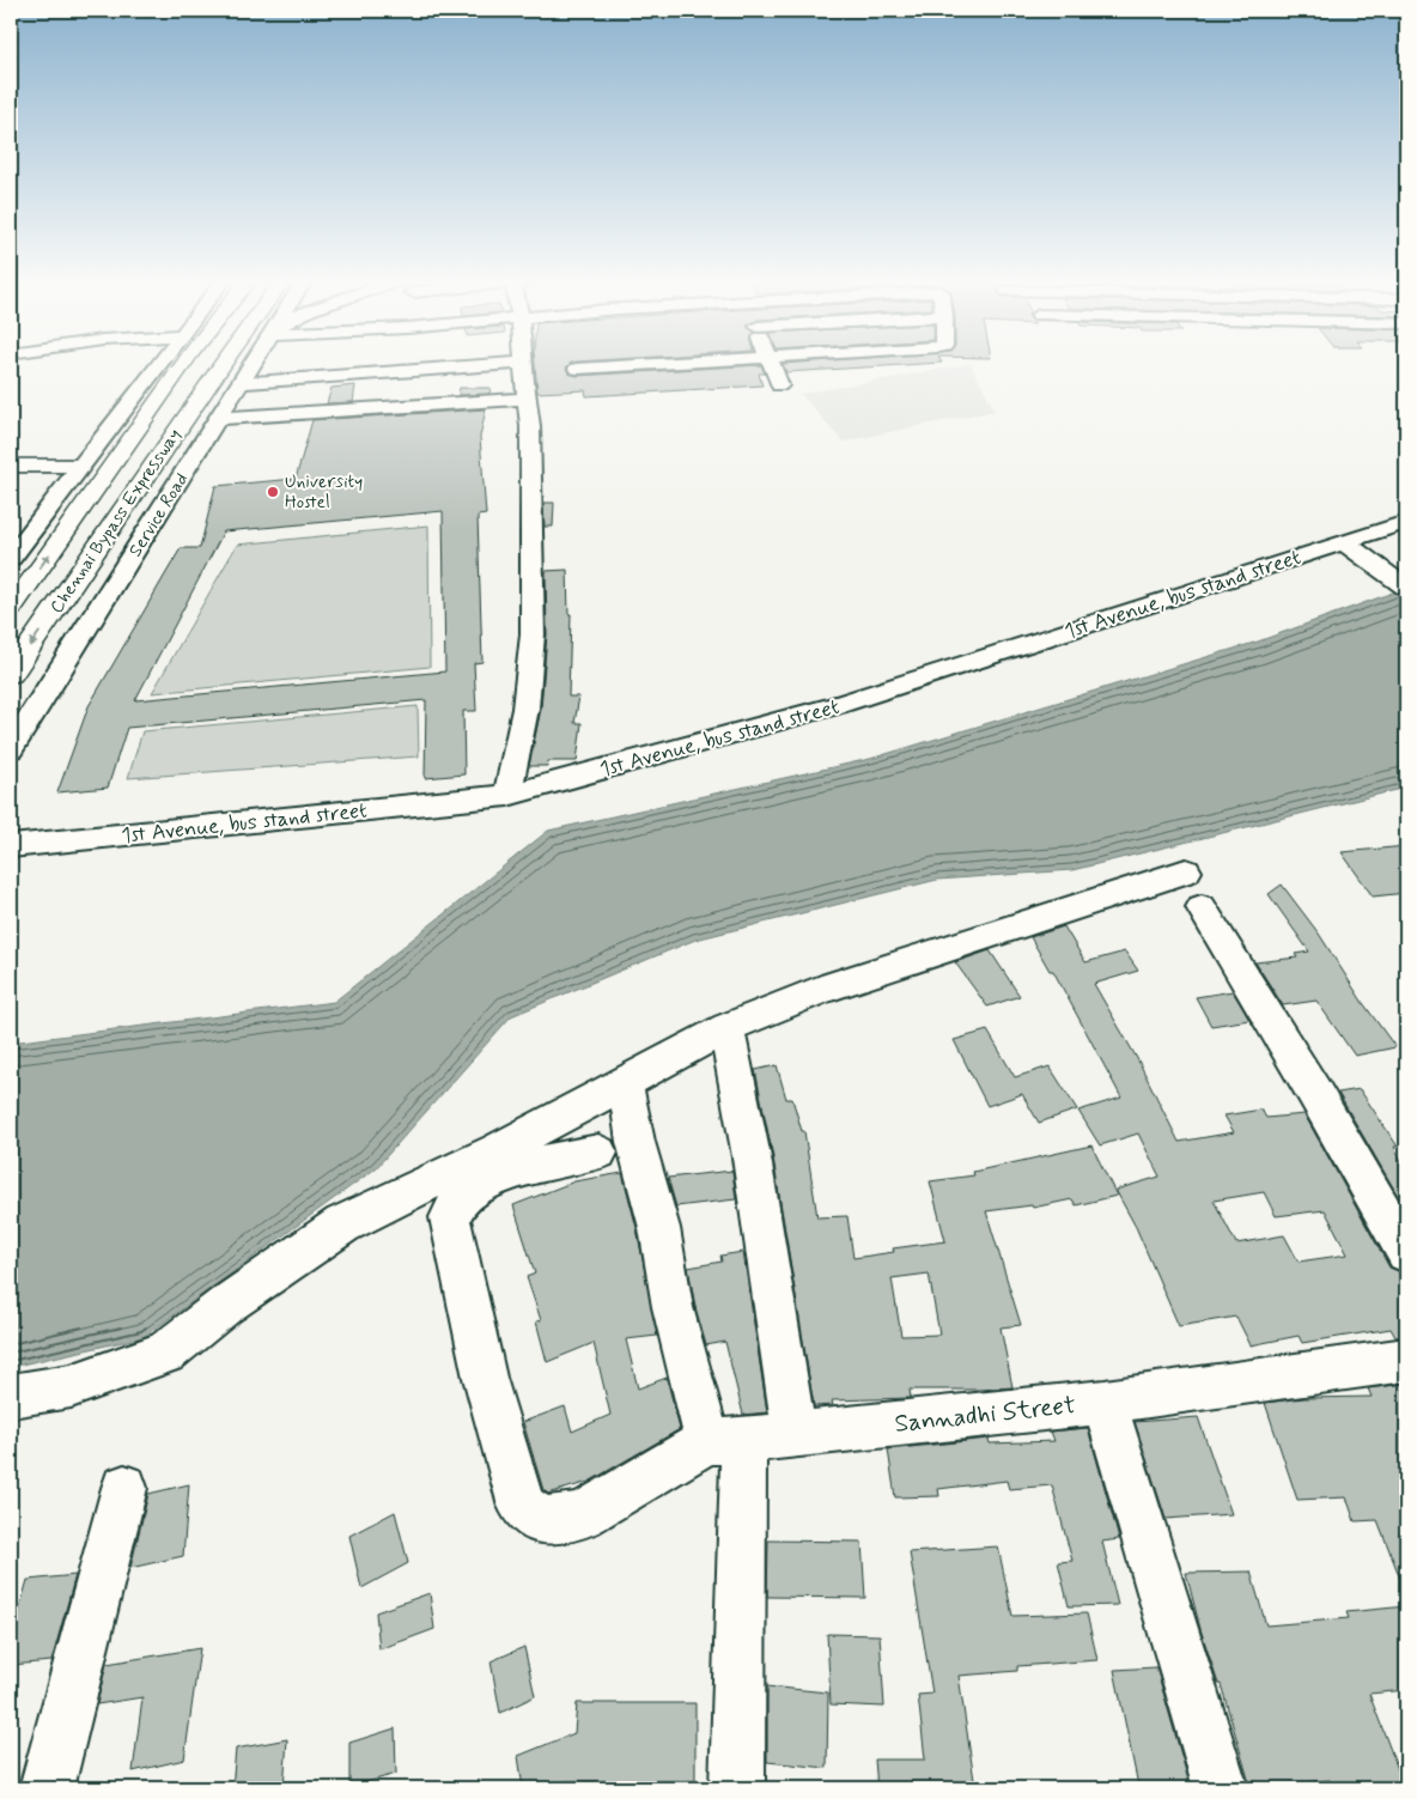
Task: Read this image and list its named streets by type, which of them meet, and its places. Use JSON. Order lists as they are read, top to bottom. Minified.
{"streets":{"highway":["Chennai Bypass Expressway"],"street":["Service Road","1st Avenue, bus stand street","Sannadhi Street"]},"places":["University Hostel"]}
